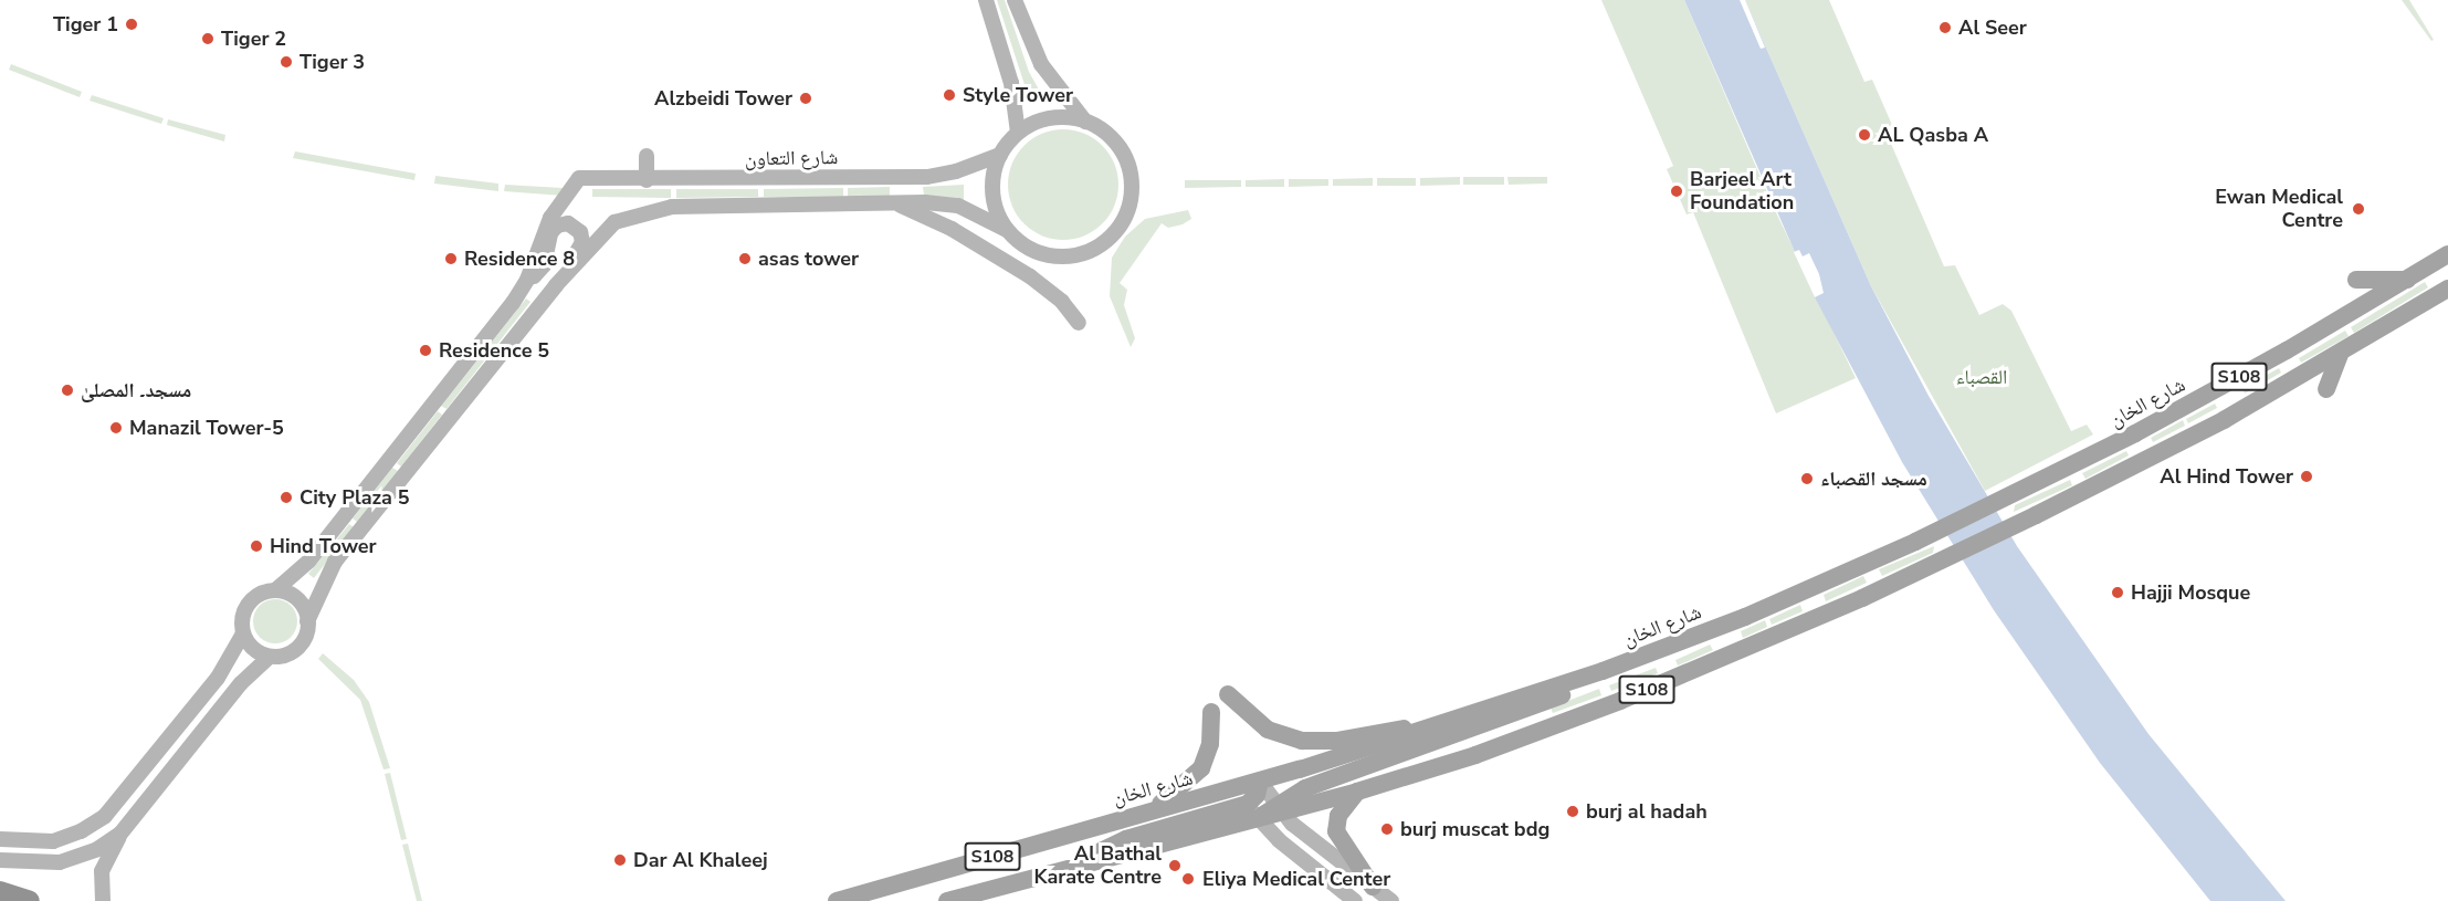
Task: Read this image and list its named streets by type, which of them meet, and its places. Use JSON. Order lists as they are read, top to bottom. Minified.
{"streets":{"main road":["شارع التعاون","S108","شارع الخان"]},"parks":["القصباء"],"places":["Tiger 1","Al Seer","Tiger 2","Tiger 3","Style Tower","Alzbeidi Tower","AL Qasba A","Barjeel Art Foundation","Ewan Medical Centre","Residence 8","asas tower","Residence 5","مسجد۔ المصلیٰ","Manazil Tower-5","Al Hind Tower","مسجد القصباء","City Plaza 5","Hind Tower","Hajji Mosque","burj al hadah","burj muscat bdg","Dar Al Khaleej","Al Bathal Karate Centre","Eliya Medical Center"]}
